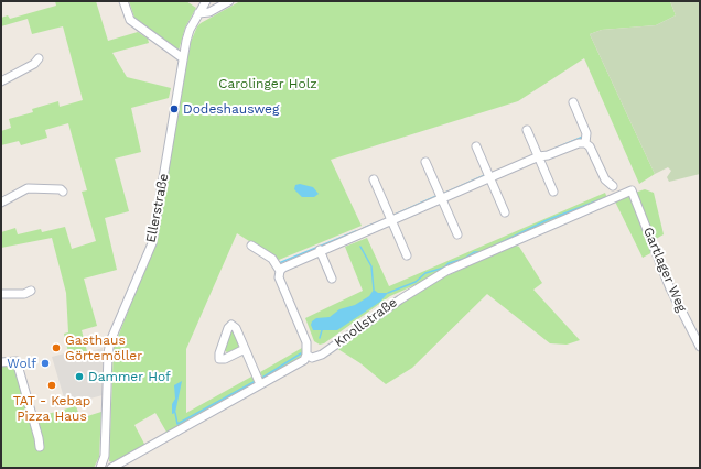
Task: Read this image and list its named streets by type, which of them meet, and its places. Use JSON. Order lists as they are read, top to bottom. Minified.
{"streets":{"street":["Ellerstraße","Gartlager Weg","Knollstraße"]},"crossings":[["Gartlager Weg","Knollstraße"]],"parks":["Carolinger Holz"],"places":["Dodeshausweg","Gasthaus Görtemöller","Wolf","Dammer Hof","TAT - Kebap Pizza Haus"]}
